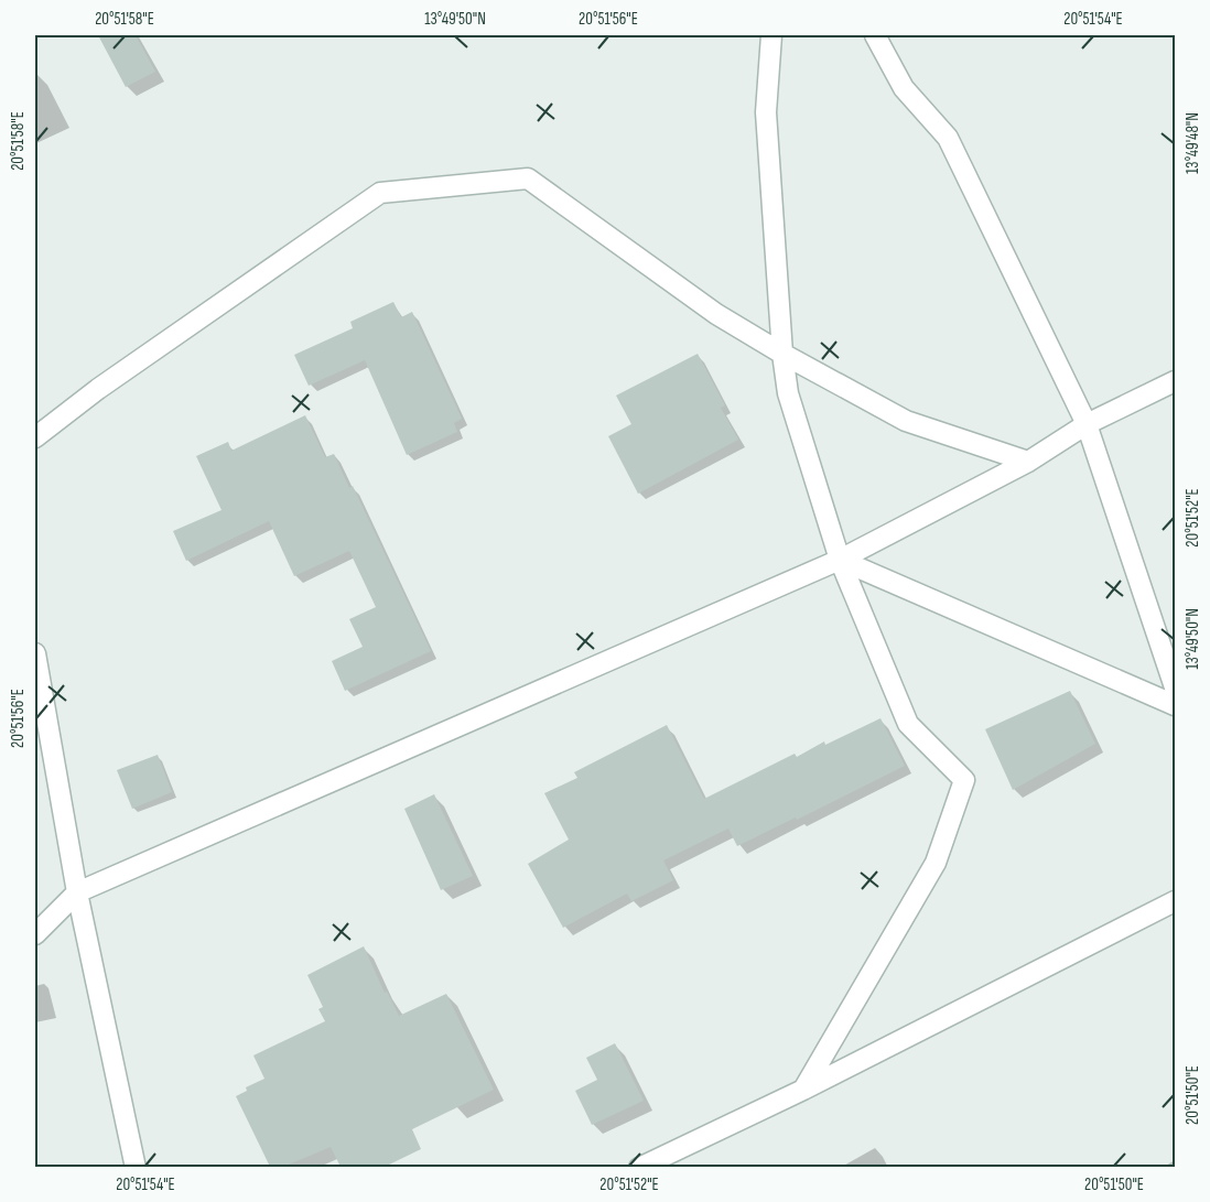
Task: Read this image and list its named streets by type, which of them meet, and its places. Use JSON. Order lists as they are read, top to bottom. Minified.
{"coordinates":["20°51'58\"E","13°49'50\"N","20°51'56\"E","20°51'54\"E","13°49'48\"N","20°51'52\"E","20°51'50\"E"]}
